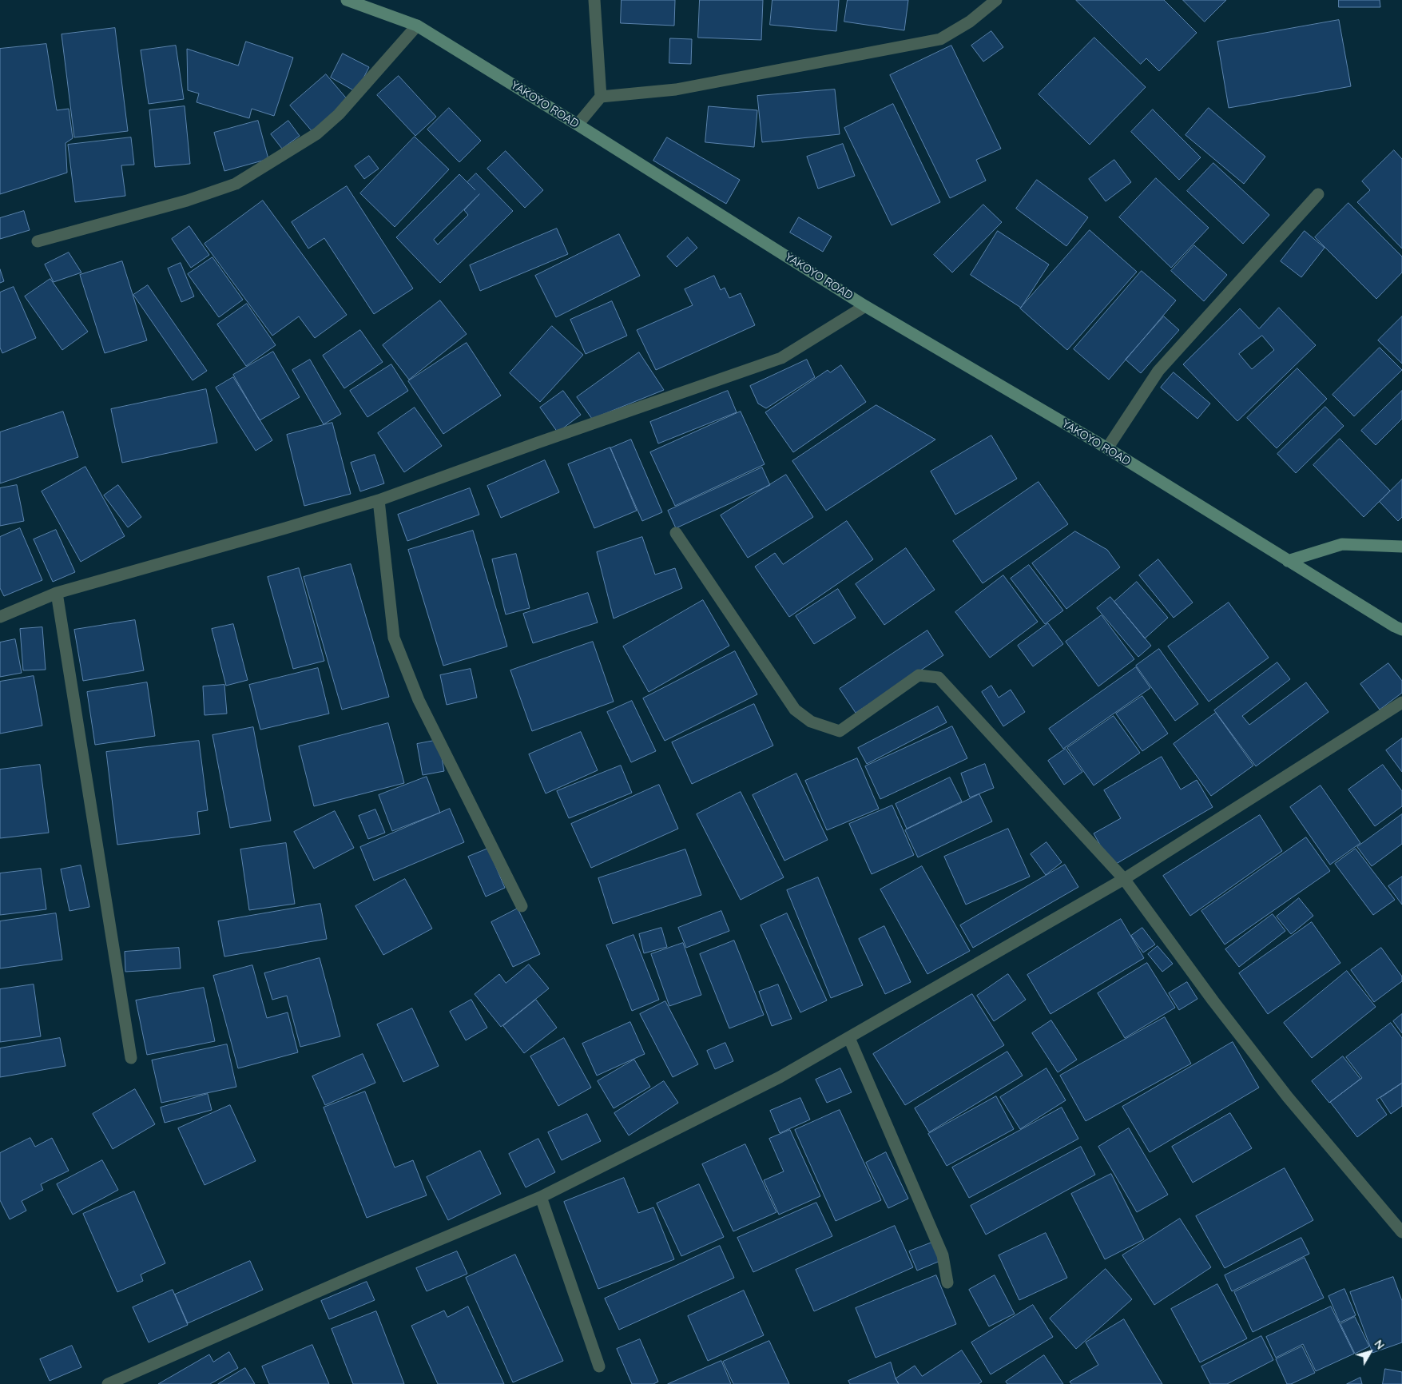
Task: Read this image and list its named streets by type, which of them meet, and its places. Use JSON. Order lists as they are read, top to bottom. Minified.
{"streets":{"main road":["YAKOYO ROAD"]},"north":"top right"}
